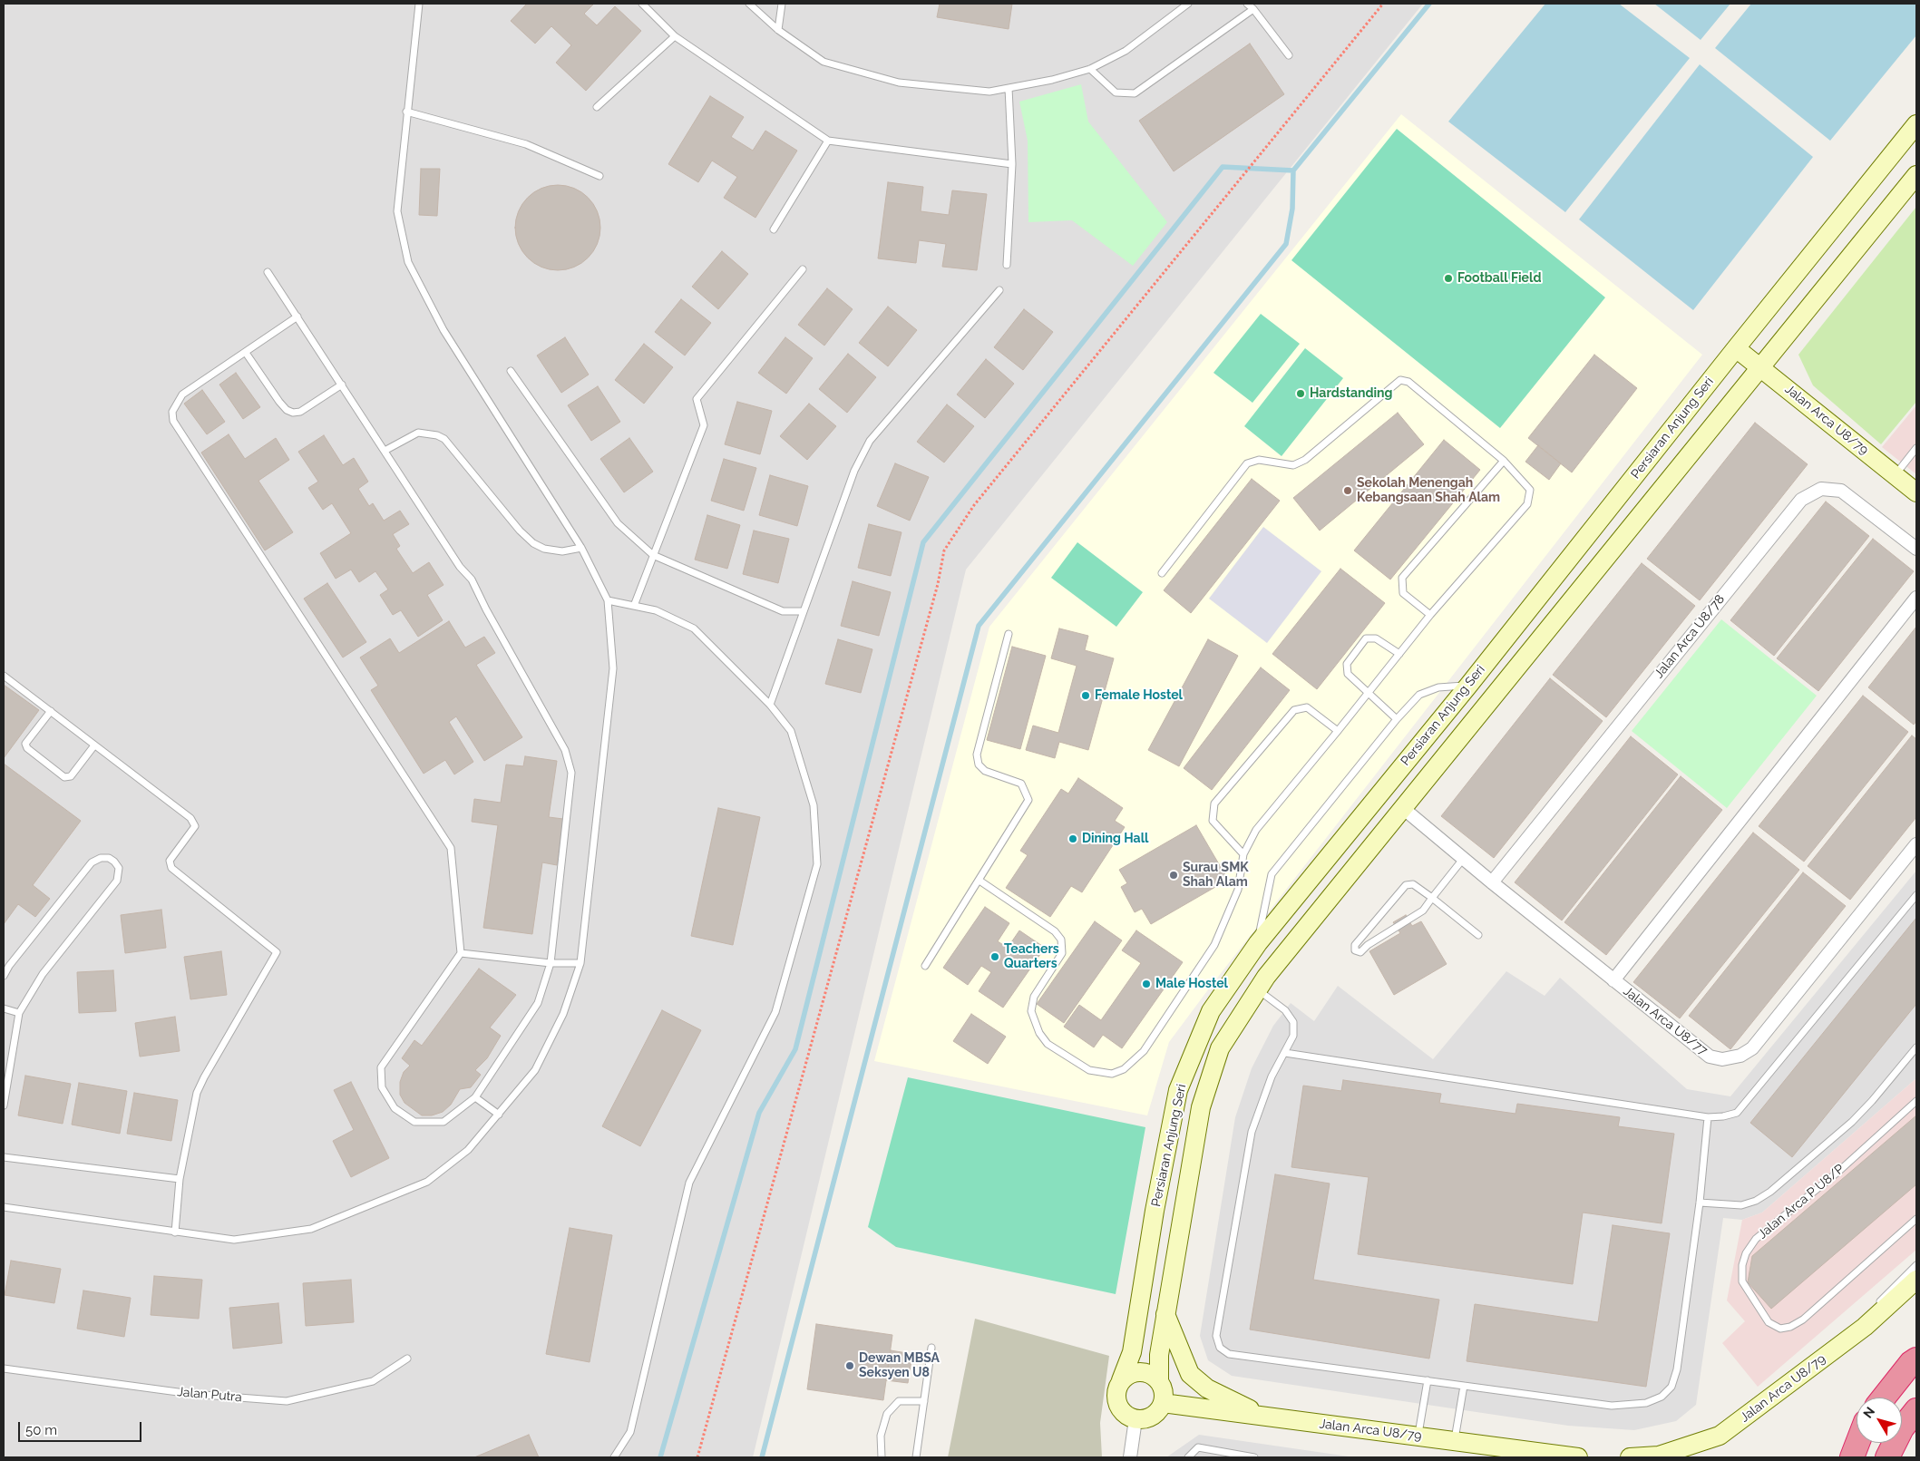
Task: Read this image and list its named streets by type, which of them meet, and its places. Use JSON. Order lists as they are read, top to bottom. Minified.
{"streets":{"street":["Jalan Arca U8/79","Persiaran Anjung Seri","Jalan Arca U8/78","Jalan Arca U8/77"],"lane":["Jalan Arca P U8/P","Jalan Putra"]},"crossings":[["Jalan Arca U8/79","Persiaran Anjung Seri"],["Persiaran Anjung Seri","Jalan Arca U8/77"],["Jalan Arca U8/78","Jalan Arca U8/77"]],"places":["Football Field","Hardstanding","Sekolah Menengah Kebangsaan Shah Alam","Female Hostel","Dining Hall","Surau SMK Shah Alam","Teachers Quarters","Male Hostel","Dewan MBSA Seksyen U8"],"scale_bar":"50 m","north":"top left"}
